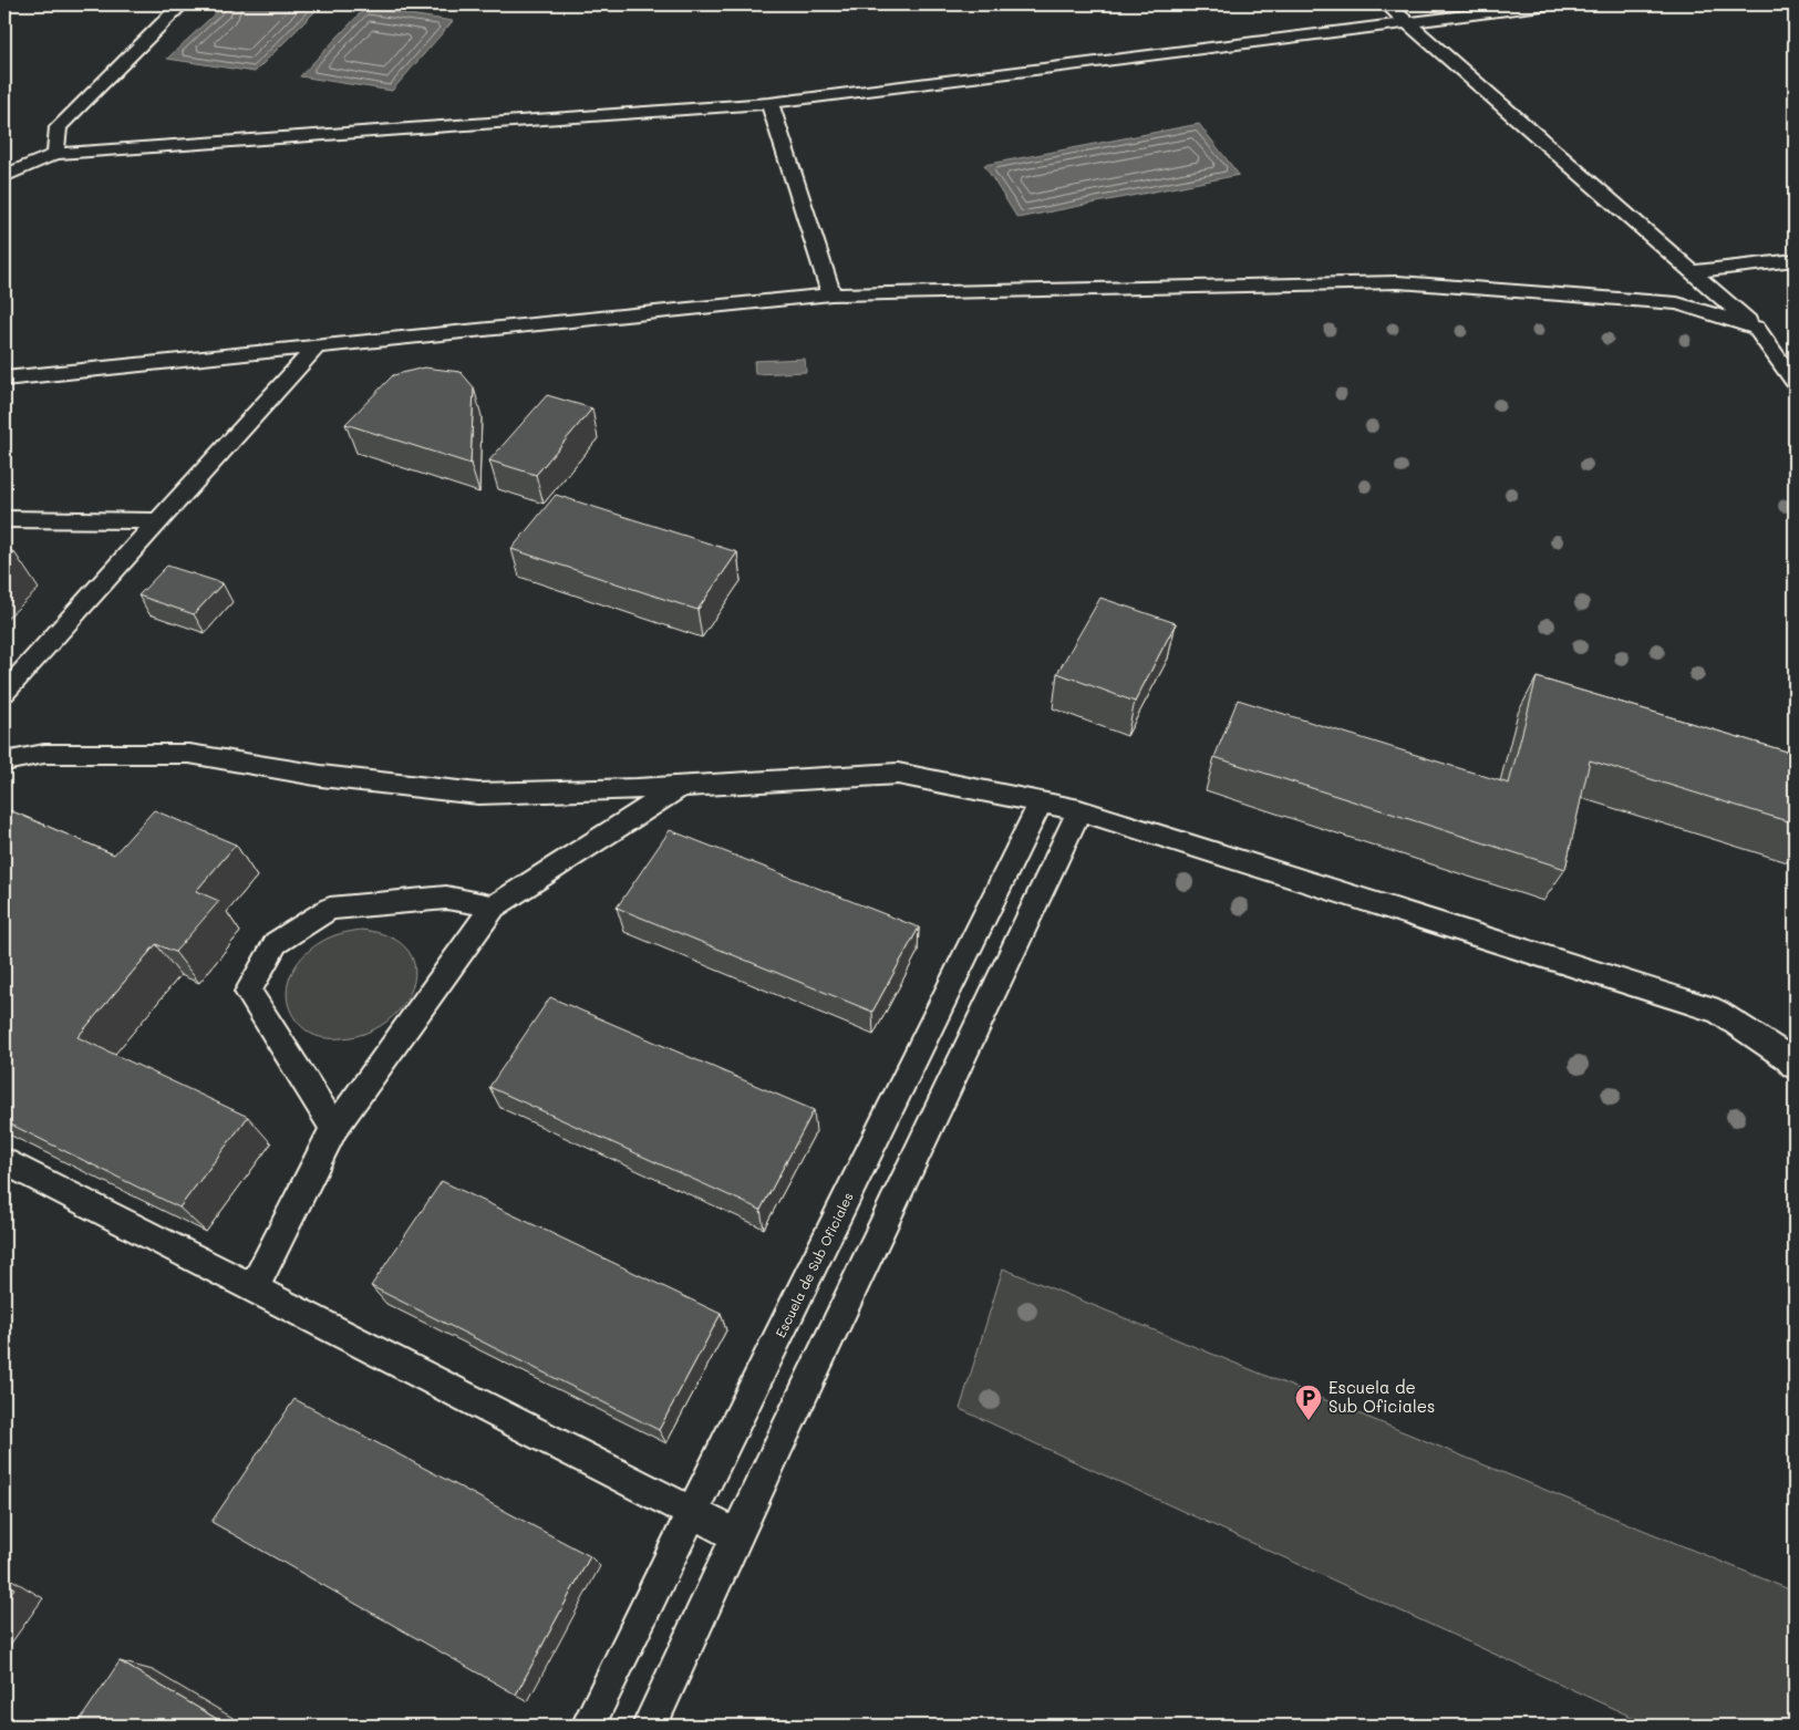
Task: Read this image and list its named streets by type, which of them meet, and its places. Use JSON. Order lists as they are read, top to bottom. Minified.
{"streets":{"lane":["Escuela de Sub Oficiales"]},"places":{"parking":["Escuela de Sub Oficiales"]}}
